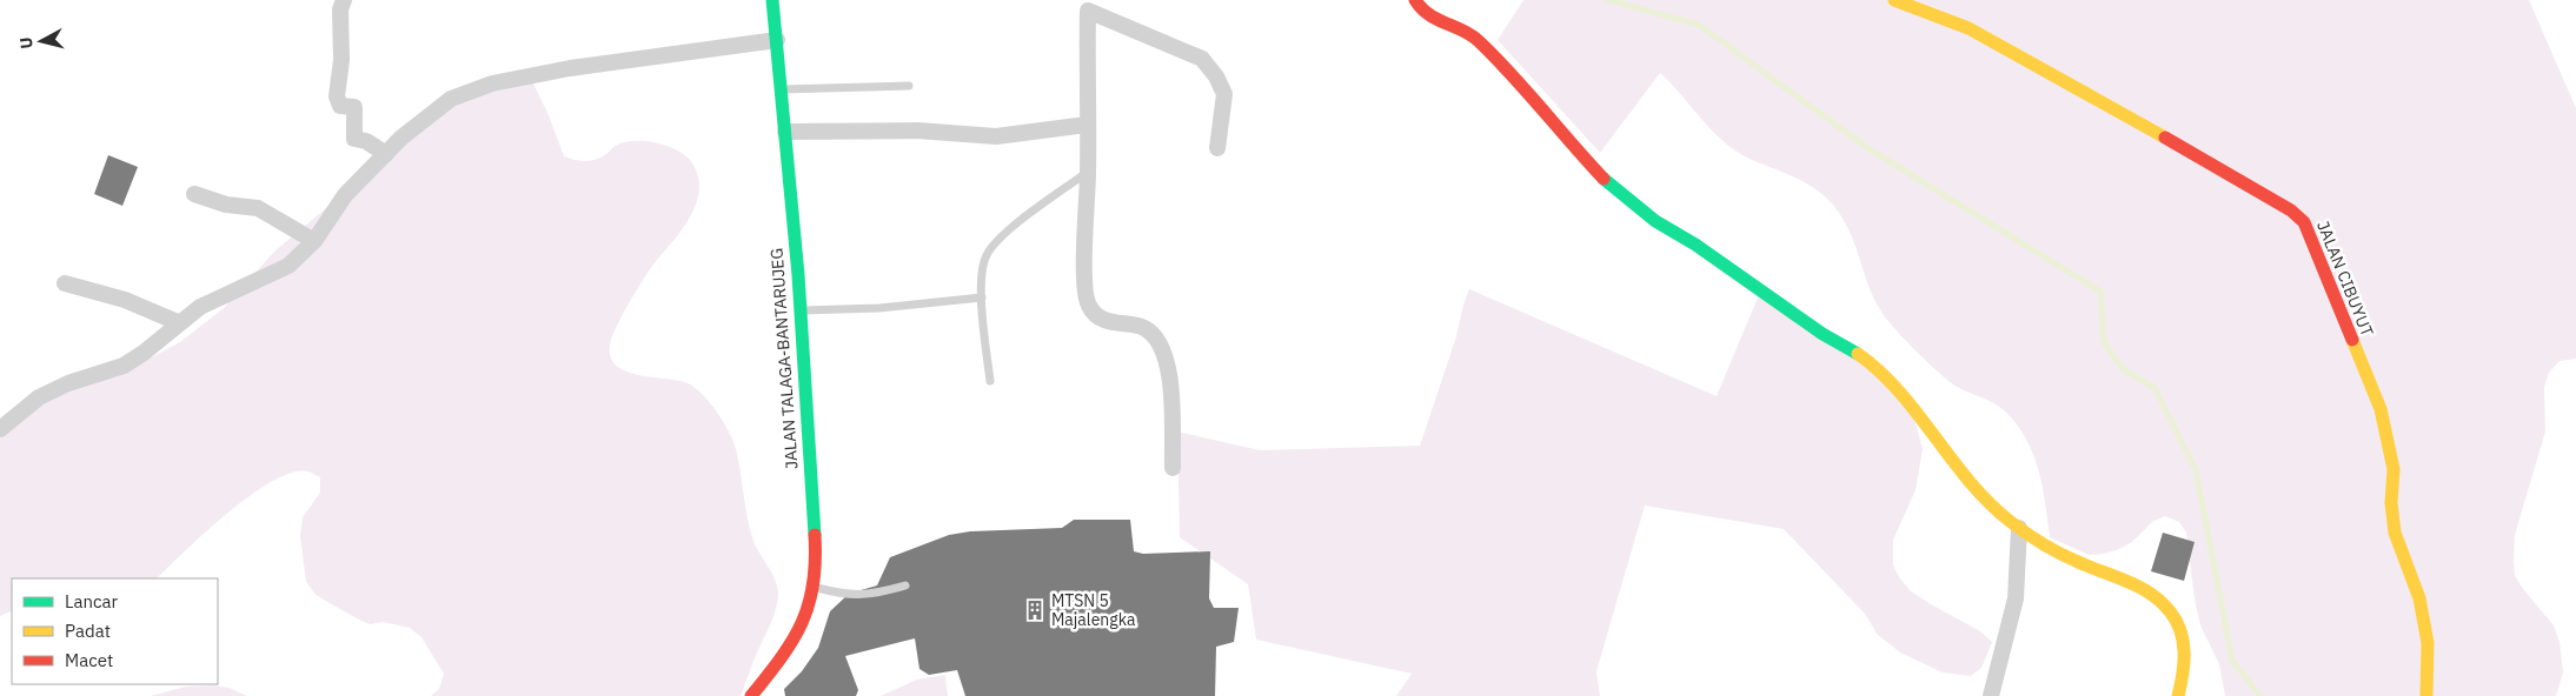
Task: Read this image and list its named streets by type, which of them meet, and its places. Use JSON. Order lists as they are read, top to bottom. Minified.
{"streets":{"street":["JALAN CIBUYUT","JALAN TALAGA-BANTARUJEG"]},"places":{"building":["MTSN 5 Majalengka"]},"legend":["Lancar","Padat","Macet"],"north":"left"}
